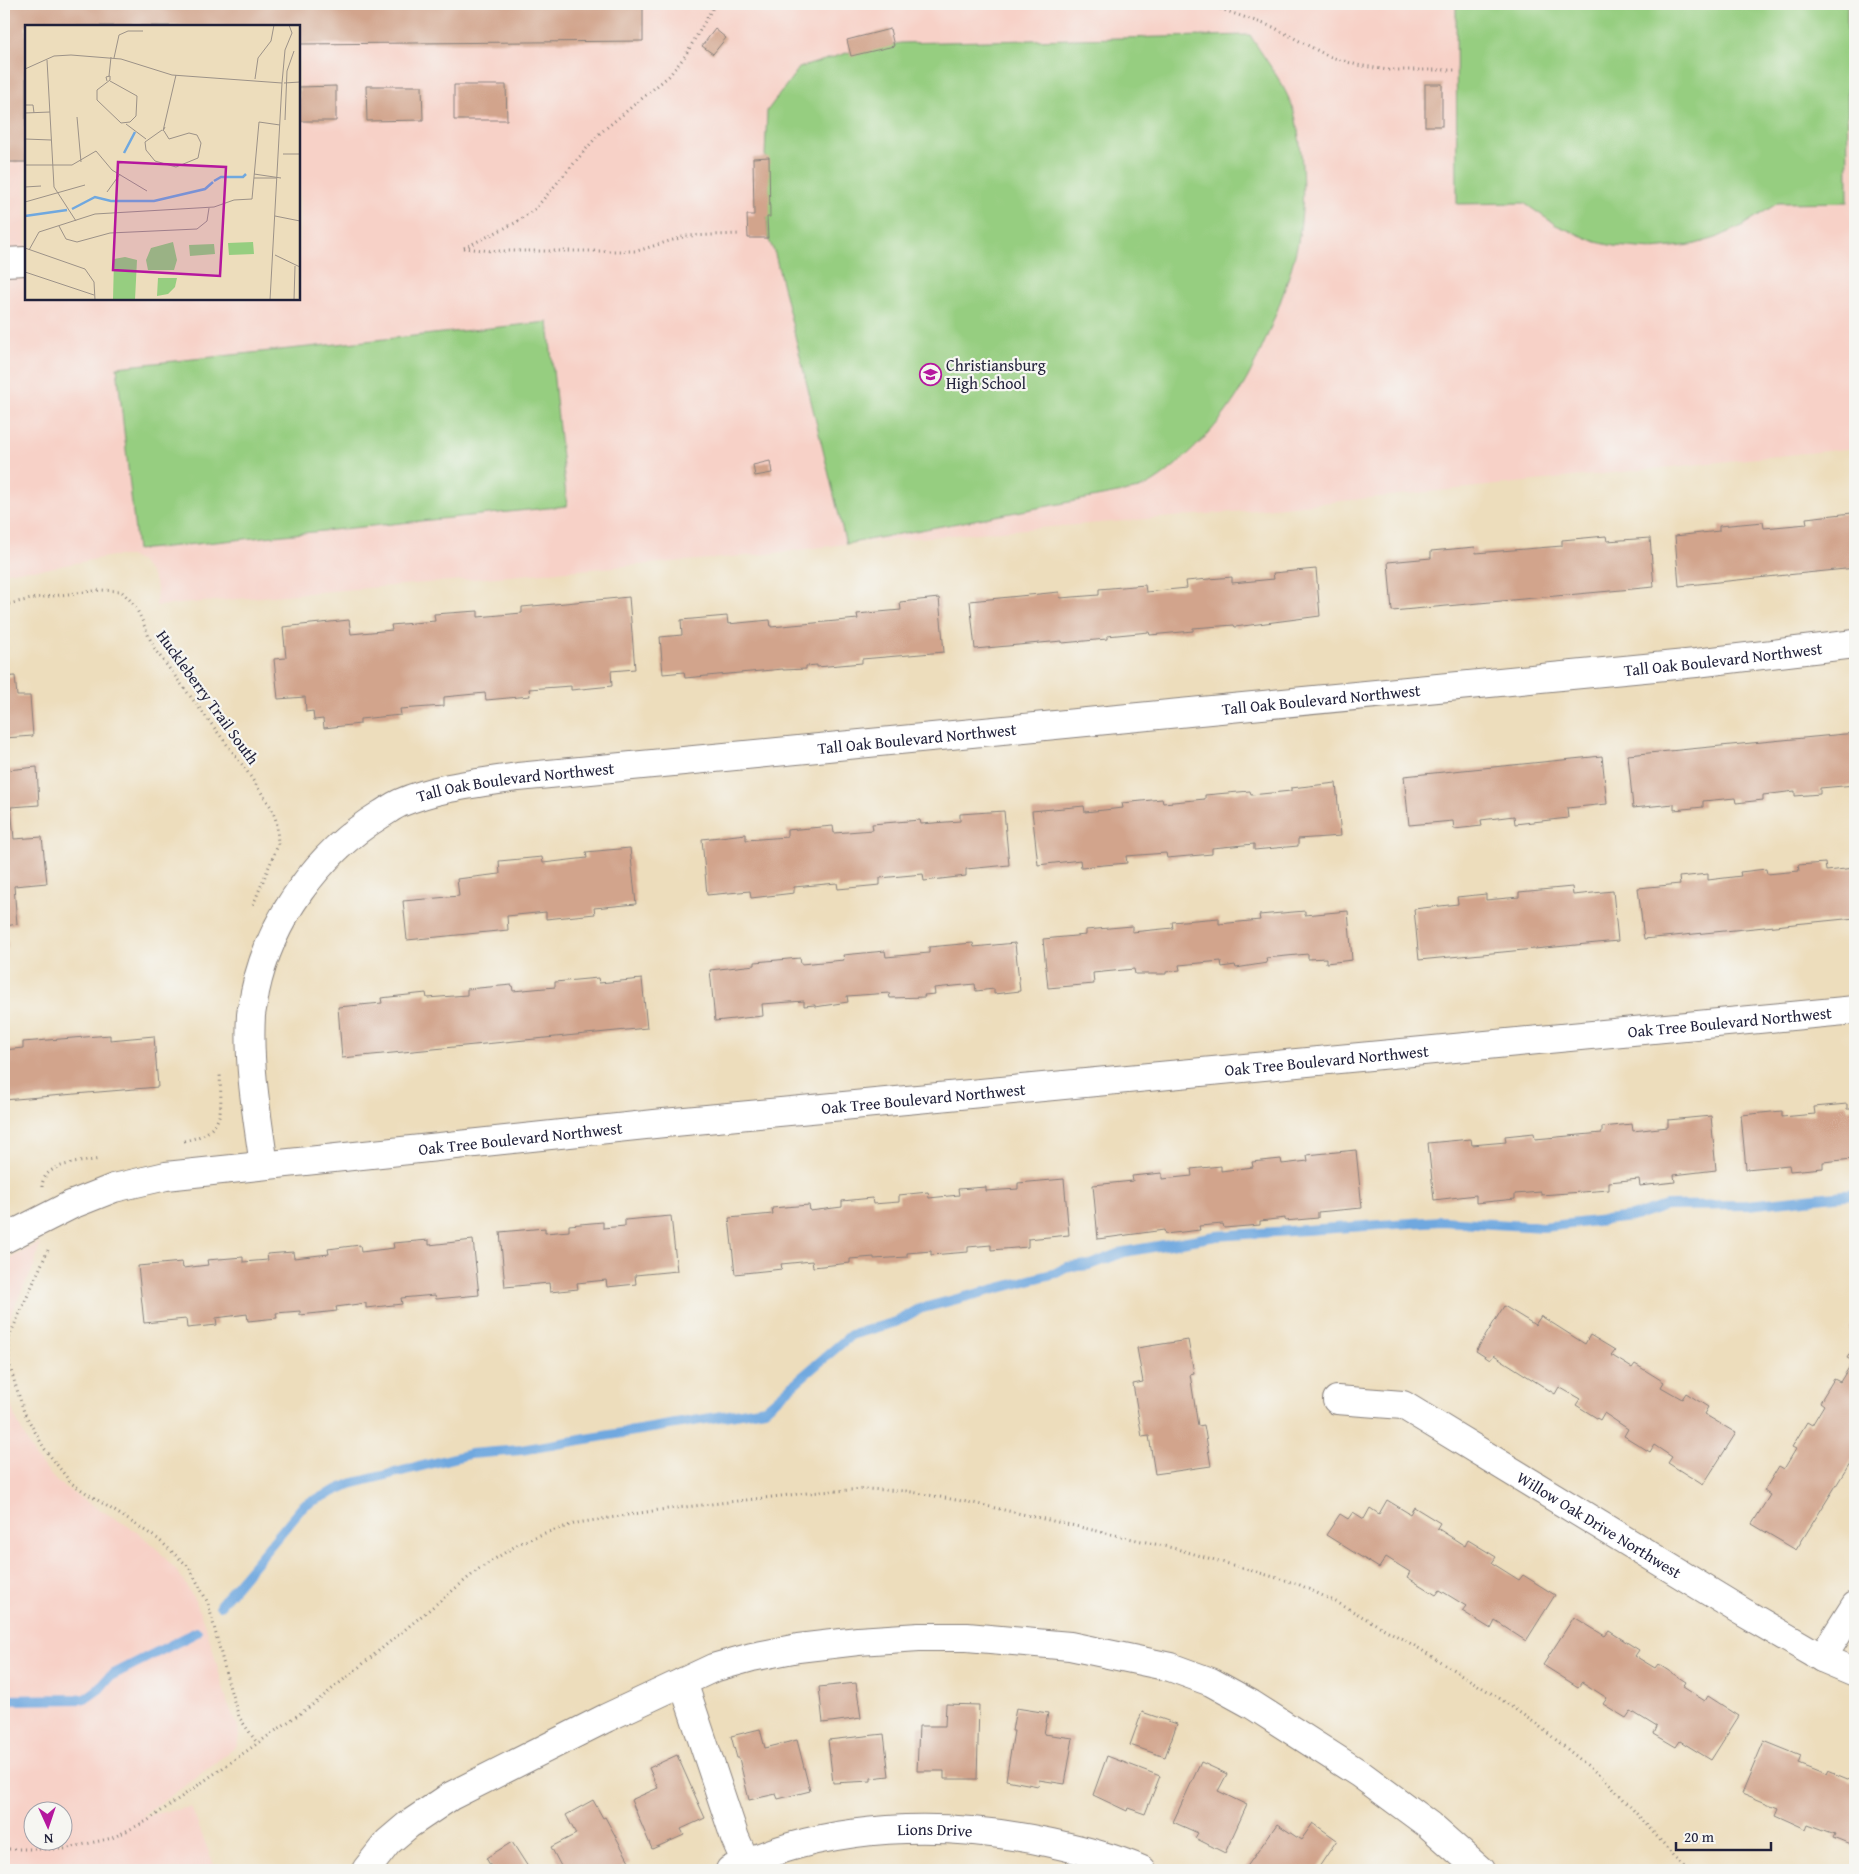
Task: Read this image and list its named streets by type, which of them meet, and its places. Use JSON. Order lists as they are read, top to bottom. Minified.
{"streets":{"street":["Tall Oak Boulevard Northwest","Oak Tree Boulevard Northwest","Willow Oak Drive Northwest","Lions Drive"],"path":["Huckleberry Trail South"]},"crossings":[["Tall Oak Boulevard Northwest","Oak Tree Boulevard Northwest"]],"places":{"school or university":["Christiansburg High School"]},"scale_bar":"20 m","north":"bottom"}
